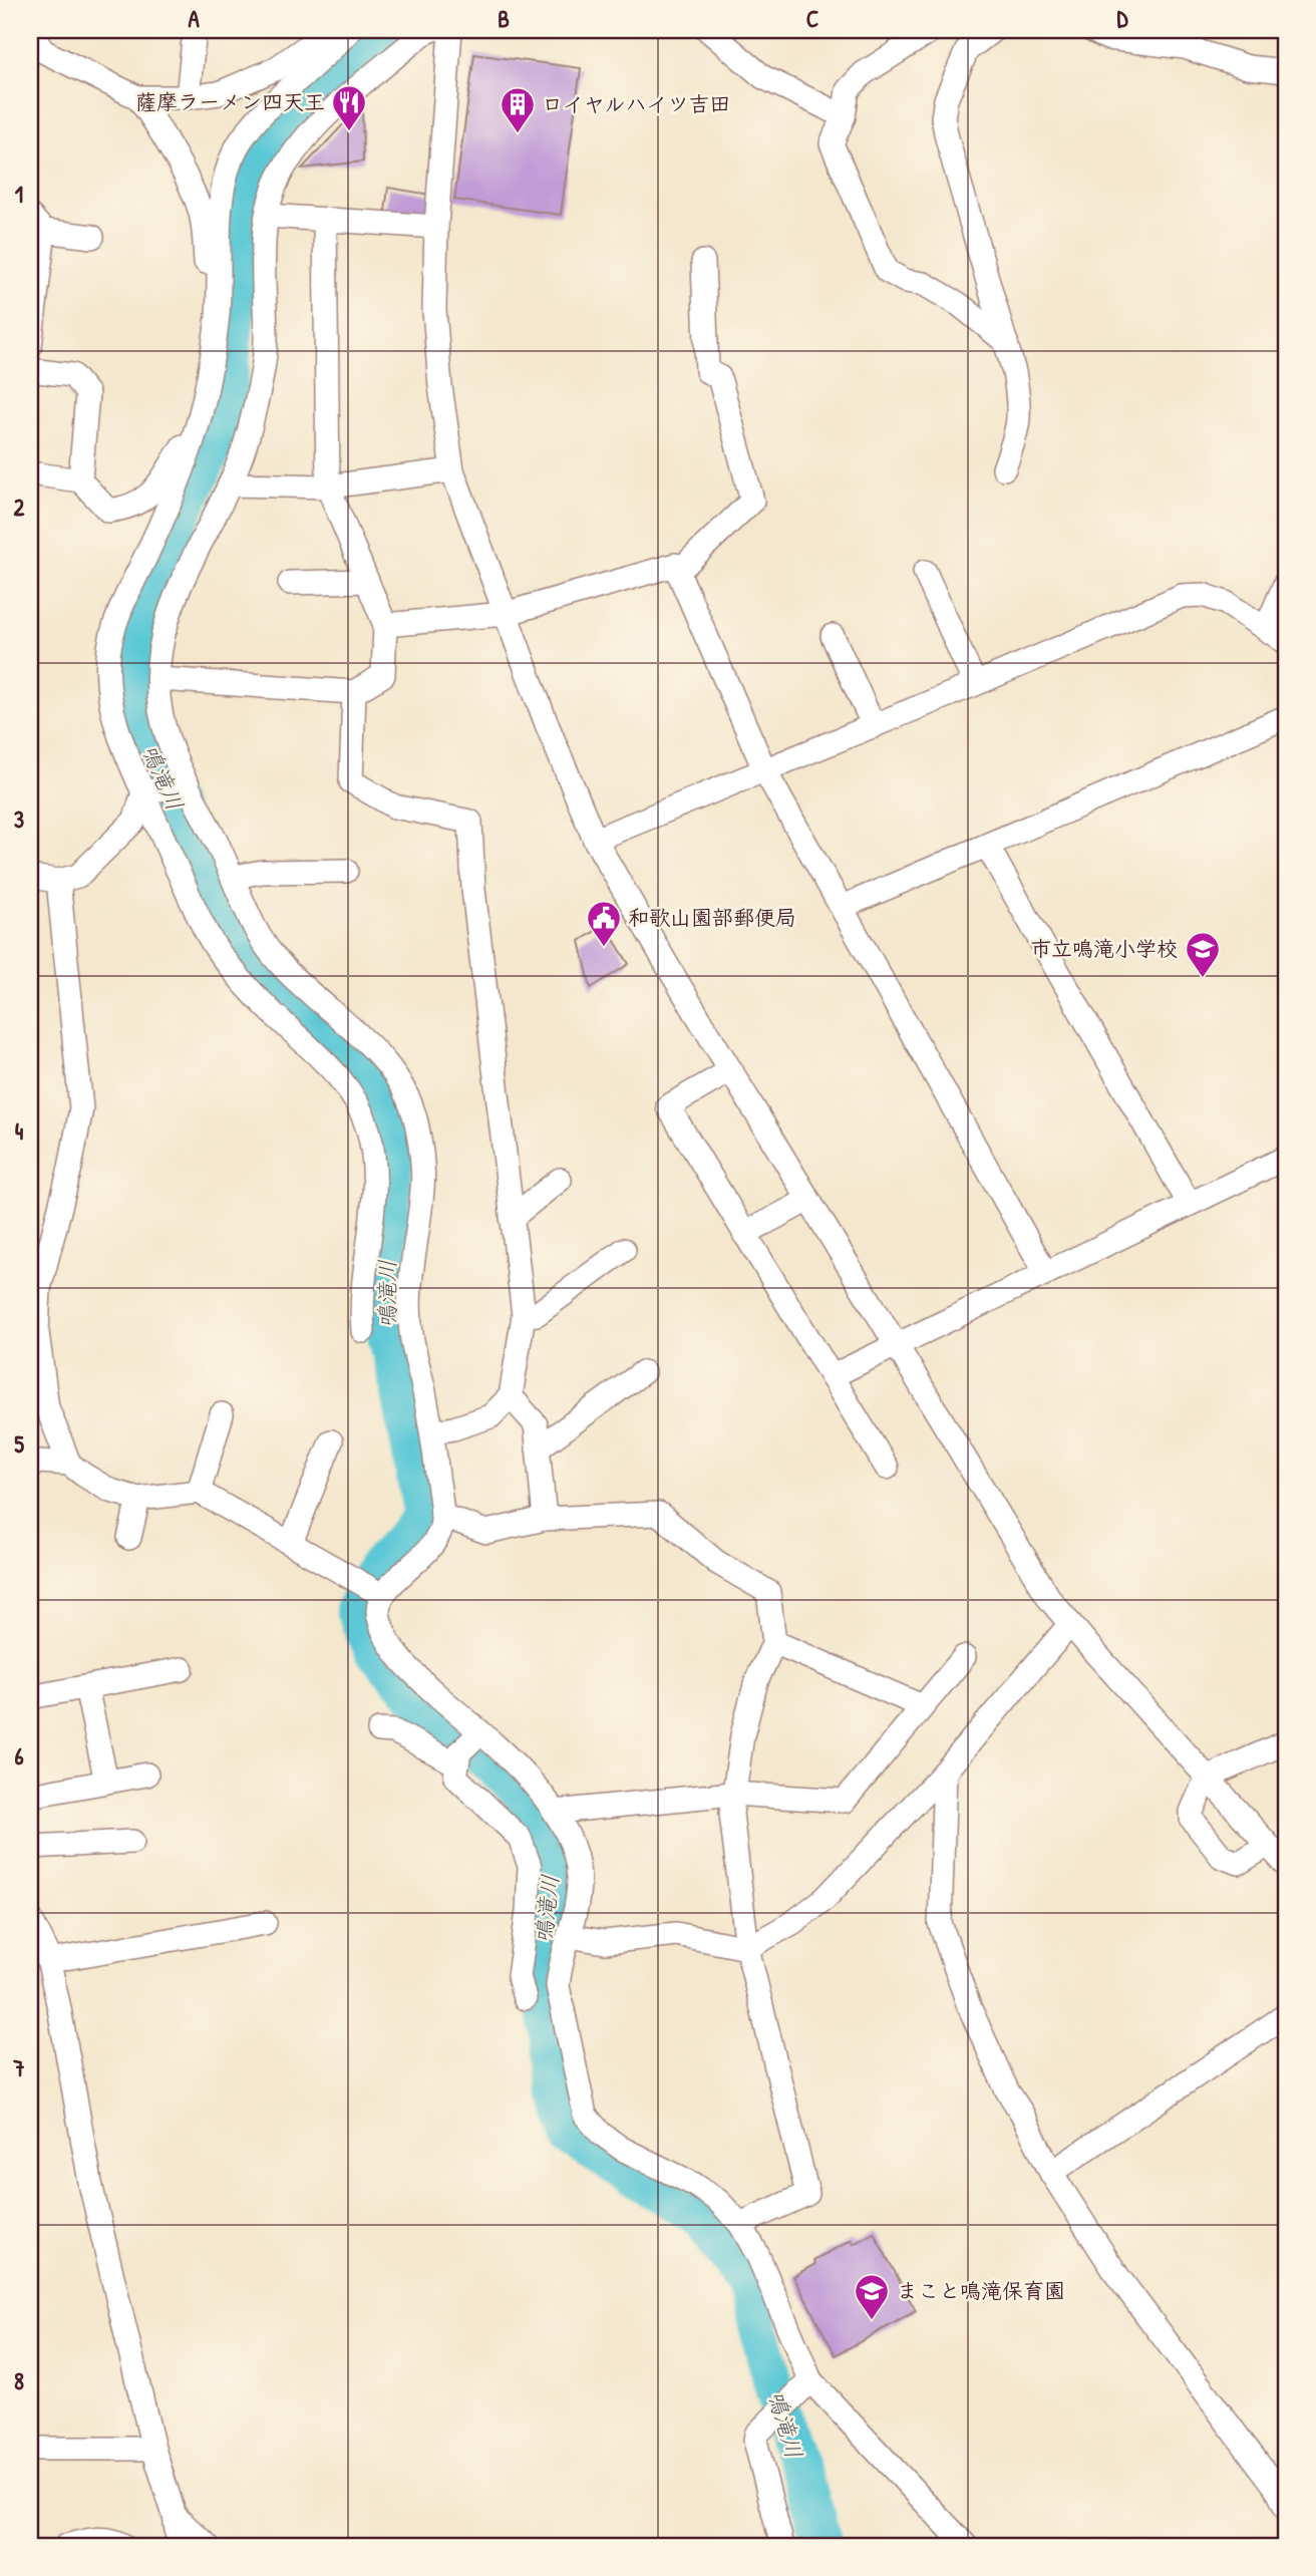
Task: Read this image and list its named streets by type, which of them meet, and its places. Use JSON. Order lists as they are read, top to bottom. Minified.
{"water":["鳴滝川"],"places":{"restaurant":["薩摩ラーメン四天王"],"building":["ロイヤルハイツ吉田"],"public building":["和歌山園部郵便局"],"school or university":["市立鳴滝小学校","まこと鳴滝保育園"]},"grid":{"columns":["A","B","C","D"],"rows":["1","2","3","4","5","6","7","8"]}}
